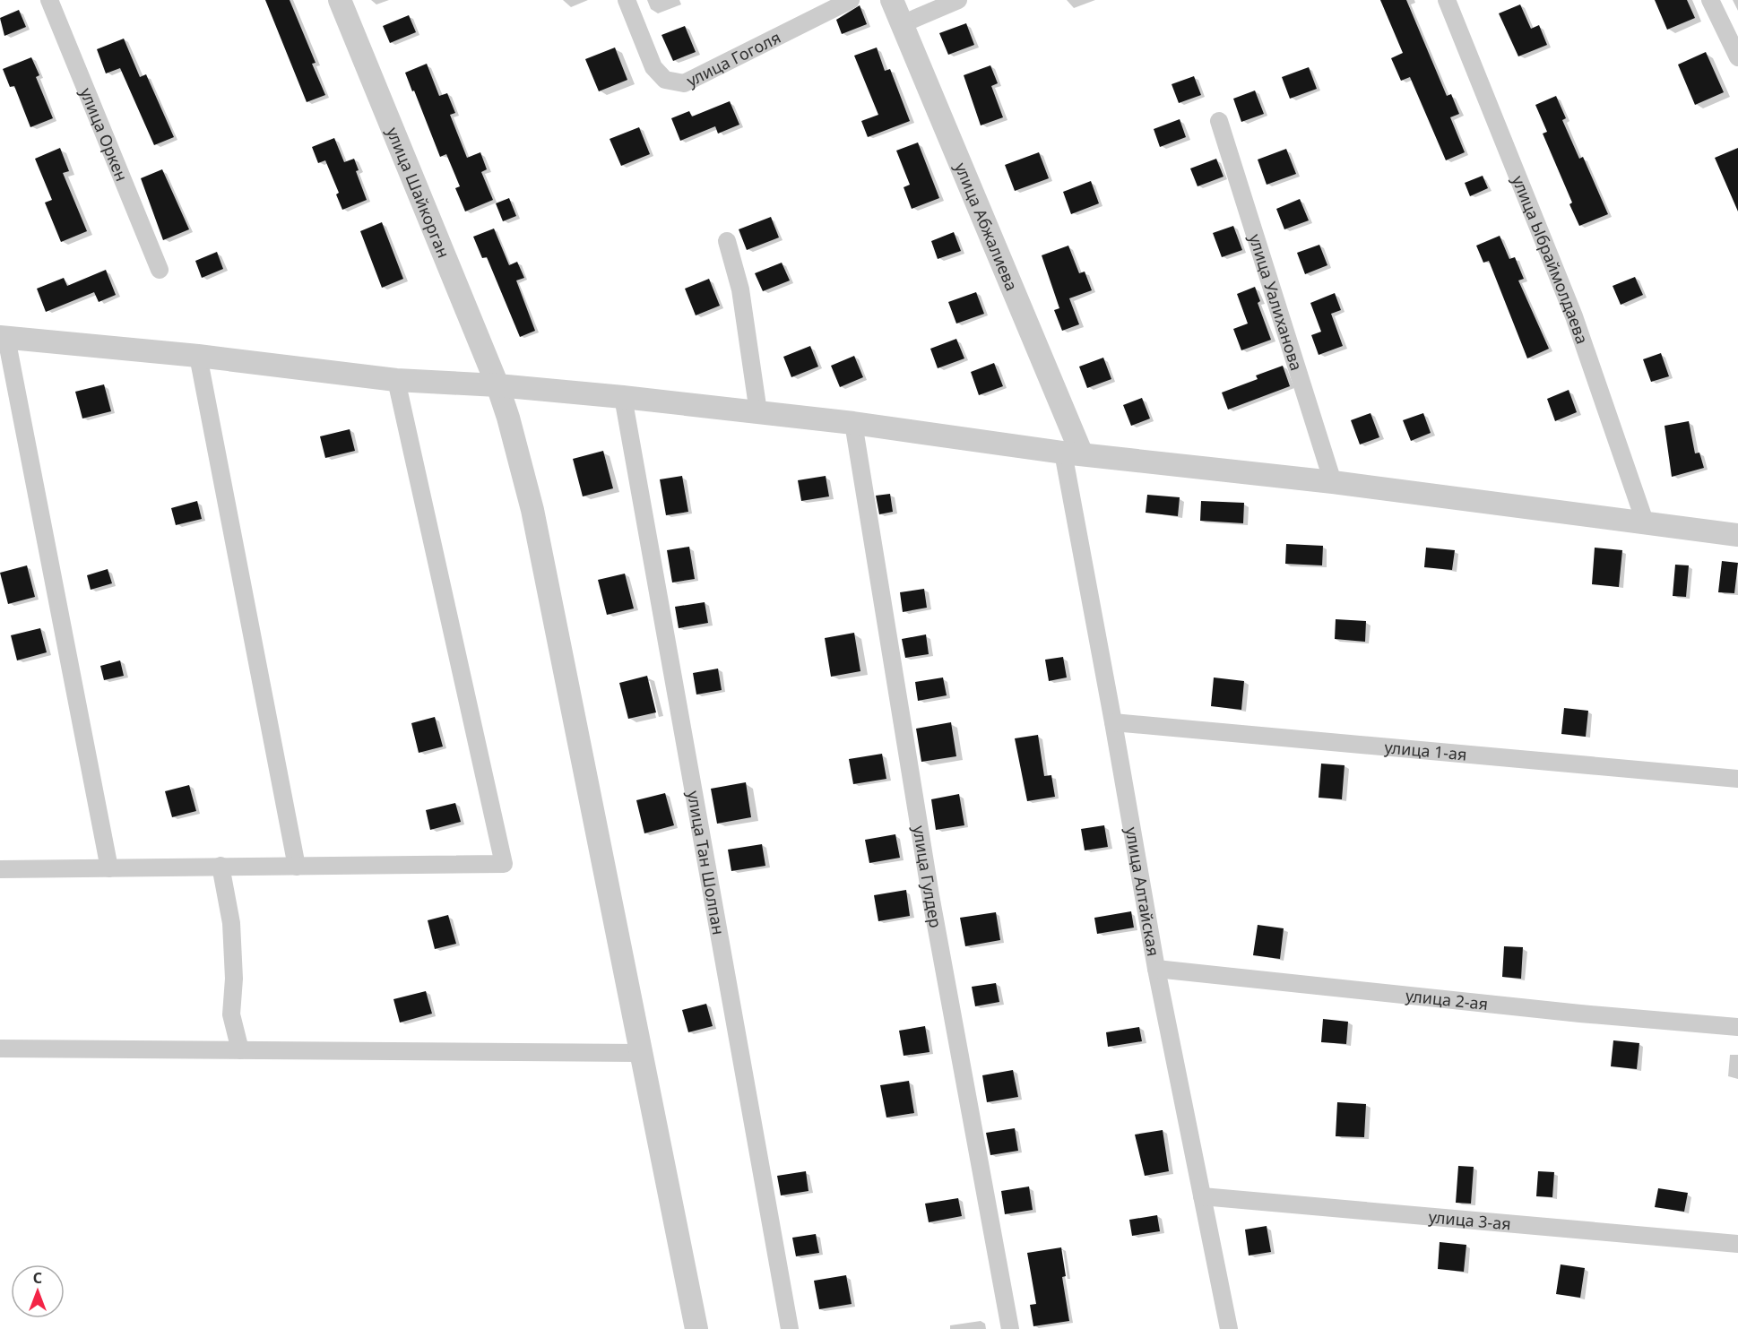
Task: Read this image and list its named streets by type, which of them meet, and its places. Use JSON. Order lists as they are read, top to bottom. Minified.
{"streets":{"street":["улица Гоголя","улица Оркен","улица Шайкорган","улица Абжалиева","улица Ыбраймолдаева","улица Уалиханова","улица 1-ая","улица Тан Шолпан","улица Гулдер","улица Алтайская","улица 2-ая","улица 3-ая"]},"crossings":[["улица Абжалиева","улица Алтайская"],["улица 1-ая","улица Алтайская"],["улица Алтайская","улица 2-ая"],["улица Алтайская","улица 3-ая"]],"north":"top"}
